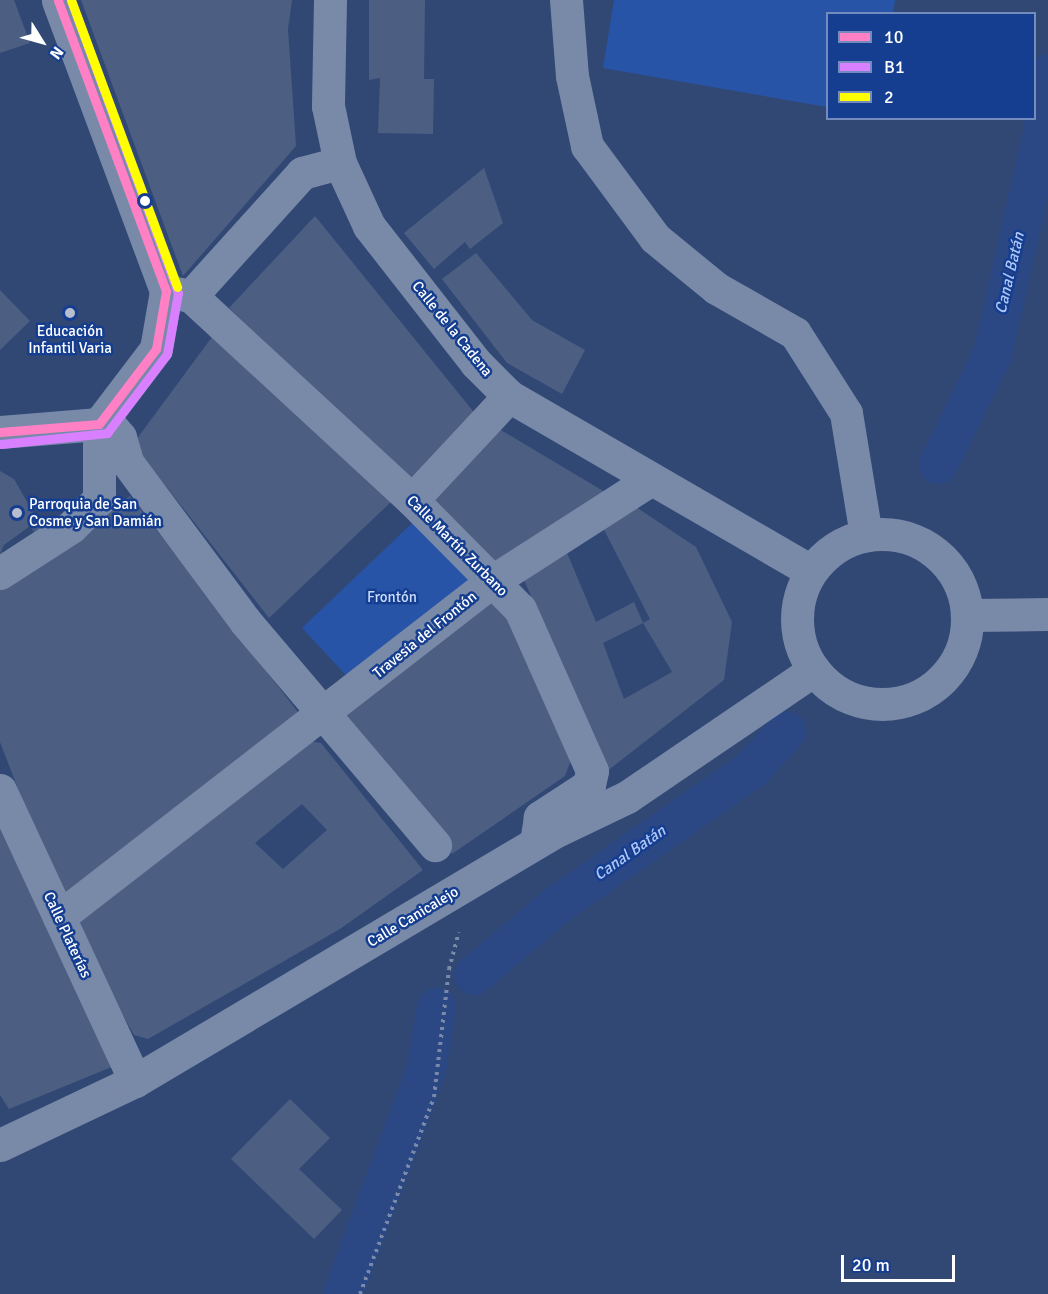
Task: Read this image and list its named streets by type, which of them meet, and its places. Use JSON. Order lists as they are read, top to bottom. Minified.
{"streets":{"street":["Calle de la Cadena","Calle Martín Zurbano","Travesía del Frontón","Calle Canicalejo","Calle Platerías"]},"crossings":[["Calle de la Cadena","Travesía del Frontón"],["Calle de la Cadena","Calle Canicalejo"],["Calle Martín Zurbano","Travesía del Frontón"],["Calle Martín Zurbano","Calle Canicalejo"],["Travesía del Frontón","Calle Platerías"],["Calle Canicalejo","Calle Platerías"]],"water":["Canal Batán"],"parks":["Frontón"],"places":["Educación Infantil Varia","Parroquia de San Cosme y San Damián"],"lines":["transit line 10","transit line B1","transit line 2"],"legend":["10","B1","2"],"scale_bar":"20 m","north":"bottom right"}
